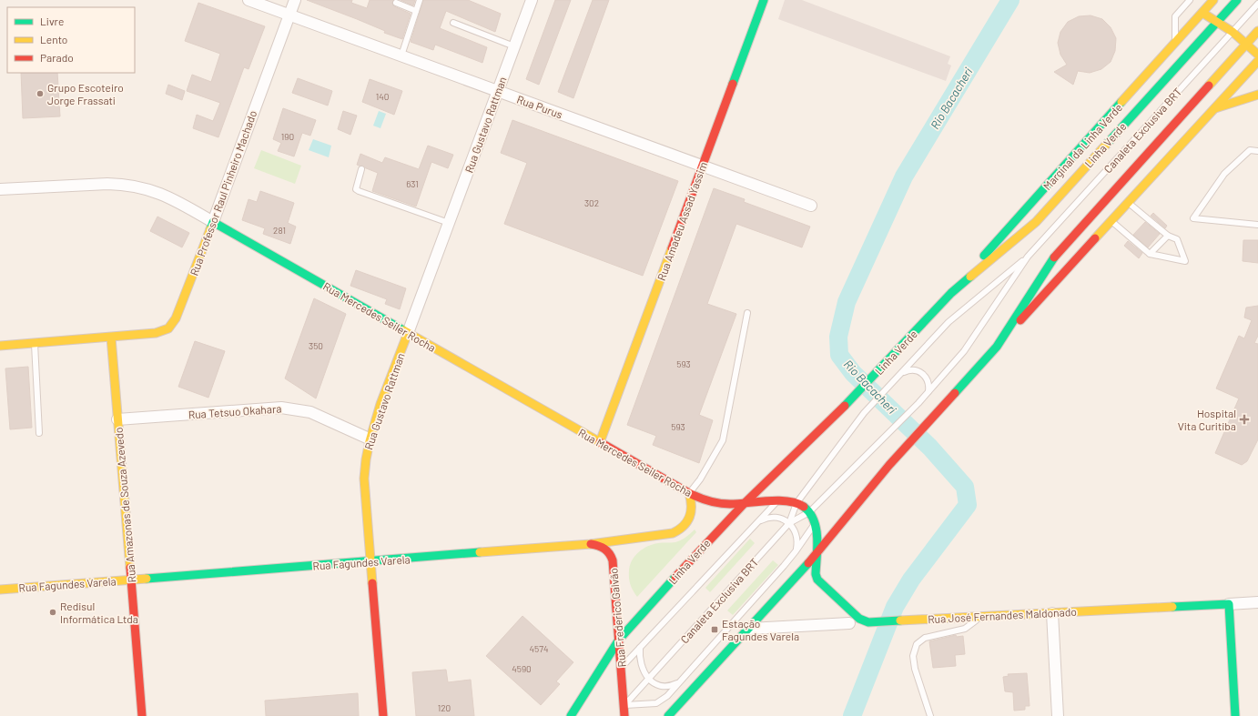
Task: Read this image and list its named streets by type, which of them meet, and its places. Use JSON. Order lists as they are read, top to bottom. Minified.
{"streets":{"main road":["Rua Gustavo Rattman","Linha Verde","Marginal da Linha Verde","Rua Professor Raul Pinheiro Machado","Rua Amadeu Assad Yassim","Rua Mercedes Seiler Rocha","Rua Amazonas de Souza Azevedo","Rua Fagundes Varela","Rua José Fernandes Maldonado","Rua Frederico Galvão"],"street":["Rua Purus","Rua Tetsuo Okahara"],"lane":["Canaleta Exclusiva BRT"]},"crossings":[["Rua Purus","Rua Gustavo Rattman"],["Rua Purus","Rua Professor Raul Pinheiro Machado"],["Rua Purus","Rua Amadeu Assad Yassim"],["Rua Gustavo Rattman","Rua Mercedes Seiler Rocha"],["Rua Gustavo Rattman","Rua Tetsuo Okahara"],["Rua Gustavo Rattman","Rua Fagundes Varela"],["Canaleta Exclusiva BRT","Rua Mercedes Seiler Rocha"],["Canaleta Exclusiva BRT","Rua José Fernandes Maldonado"],["Canaleta Exclusiva BRT","Rua Frederico Galvão"],["Linha Verde","Marginal da Linha Verde"],["Linha Verde","Rua Mercedes Seiler Rocha"],["Linha Verde","Rua Frederico Galvão"],["Rua Professor Raul Pinheiro Machado","Rua Mercedes Seiler Rocha"],["Rua Professor Raul Pinheiro Machado","Rua Amazonas de Souza Azevedo"],["Rua Amadeu Assad Yassim","Rua Mercedes Seiler Rocha"],["Rua Mercedes Seiler Rocha","Rua Fagundes Varela"],["Rua Tetsuo Okahara","Rua Amazonas de Souza Azevedo"],["Rua Amazonas de Souza Azevedo","Rua Fagundes Varela"],["Rua Fagundes Varela","Rua Frederico Galvão"]],"water":["Rio Bacacheri"],"places":{"other":["Grupo Escoteiro Jorge Frassati","Redisul Informática Ltda"],"health":["Hospital Vita Curitiba"],"transit":["Estação Fagundes Varela"]},"house_numbers":["140","190","631","302","281","350","593","593","4574","4590","120"],"legend":["Livre","Lento","Parado"]}
